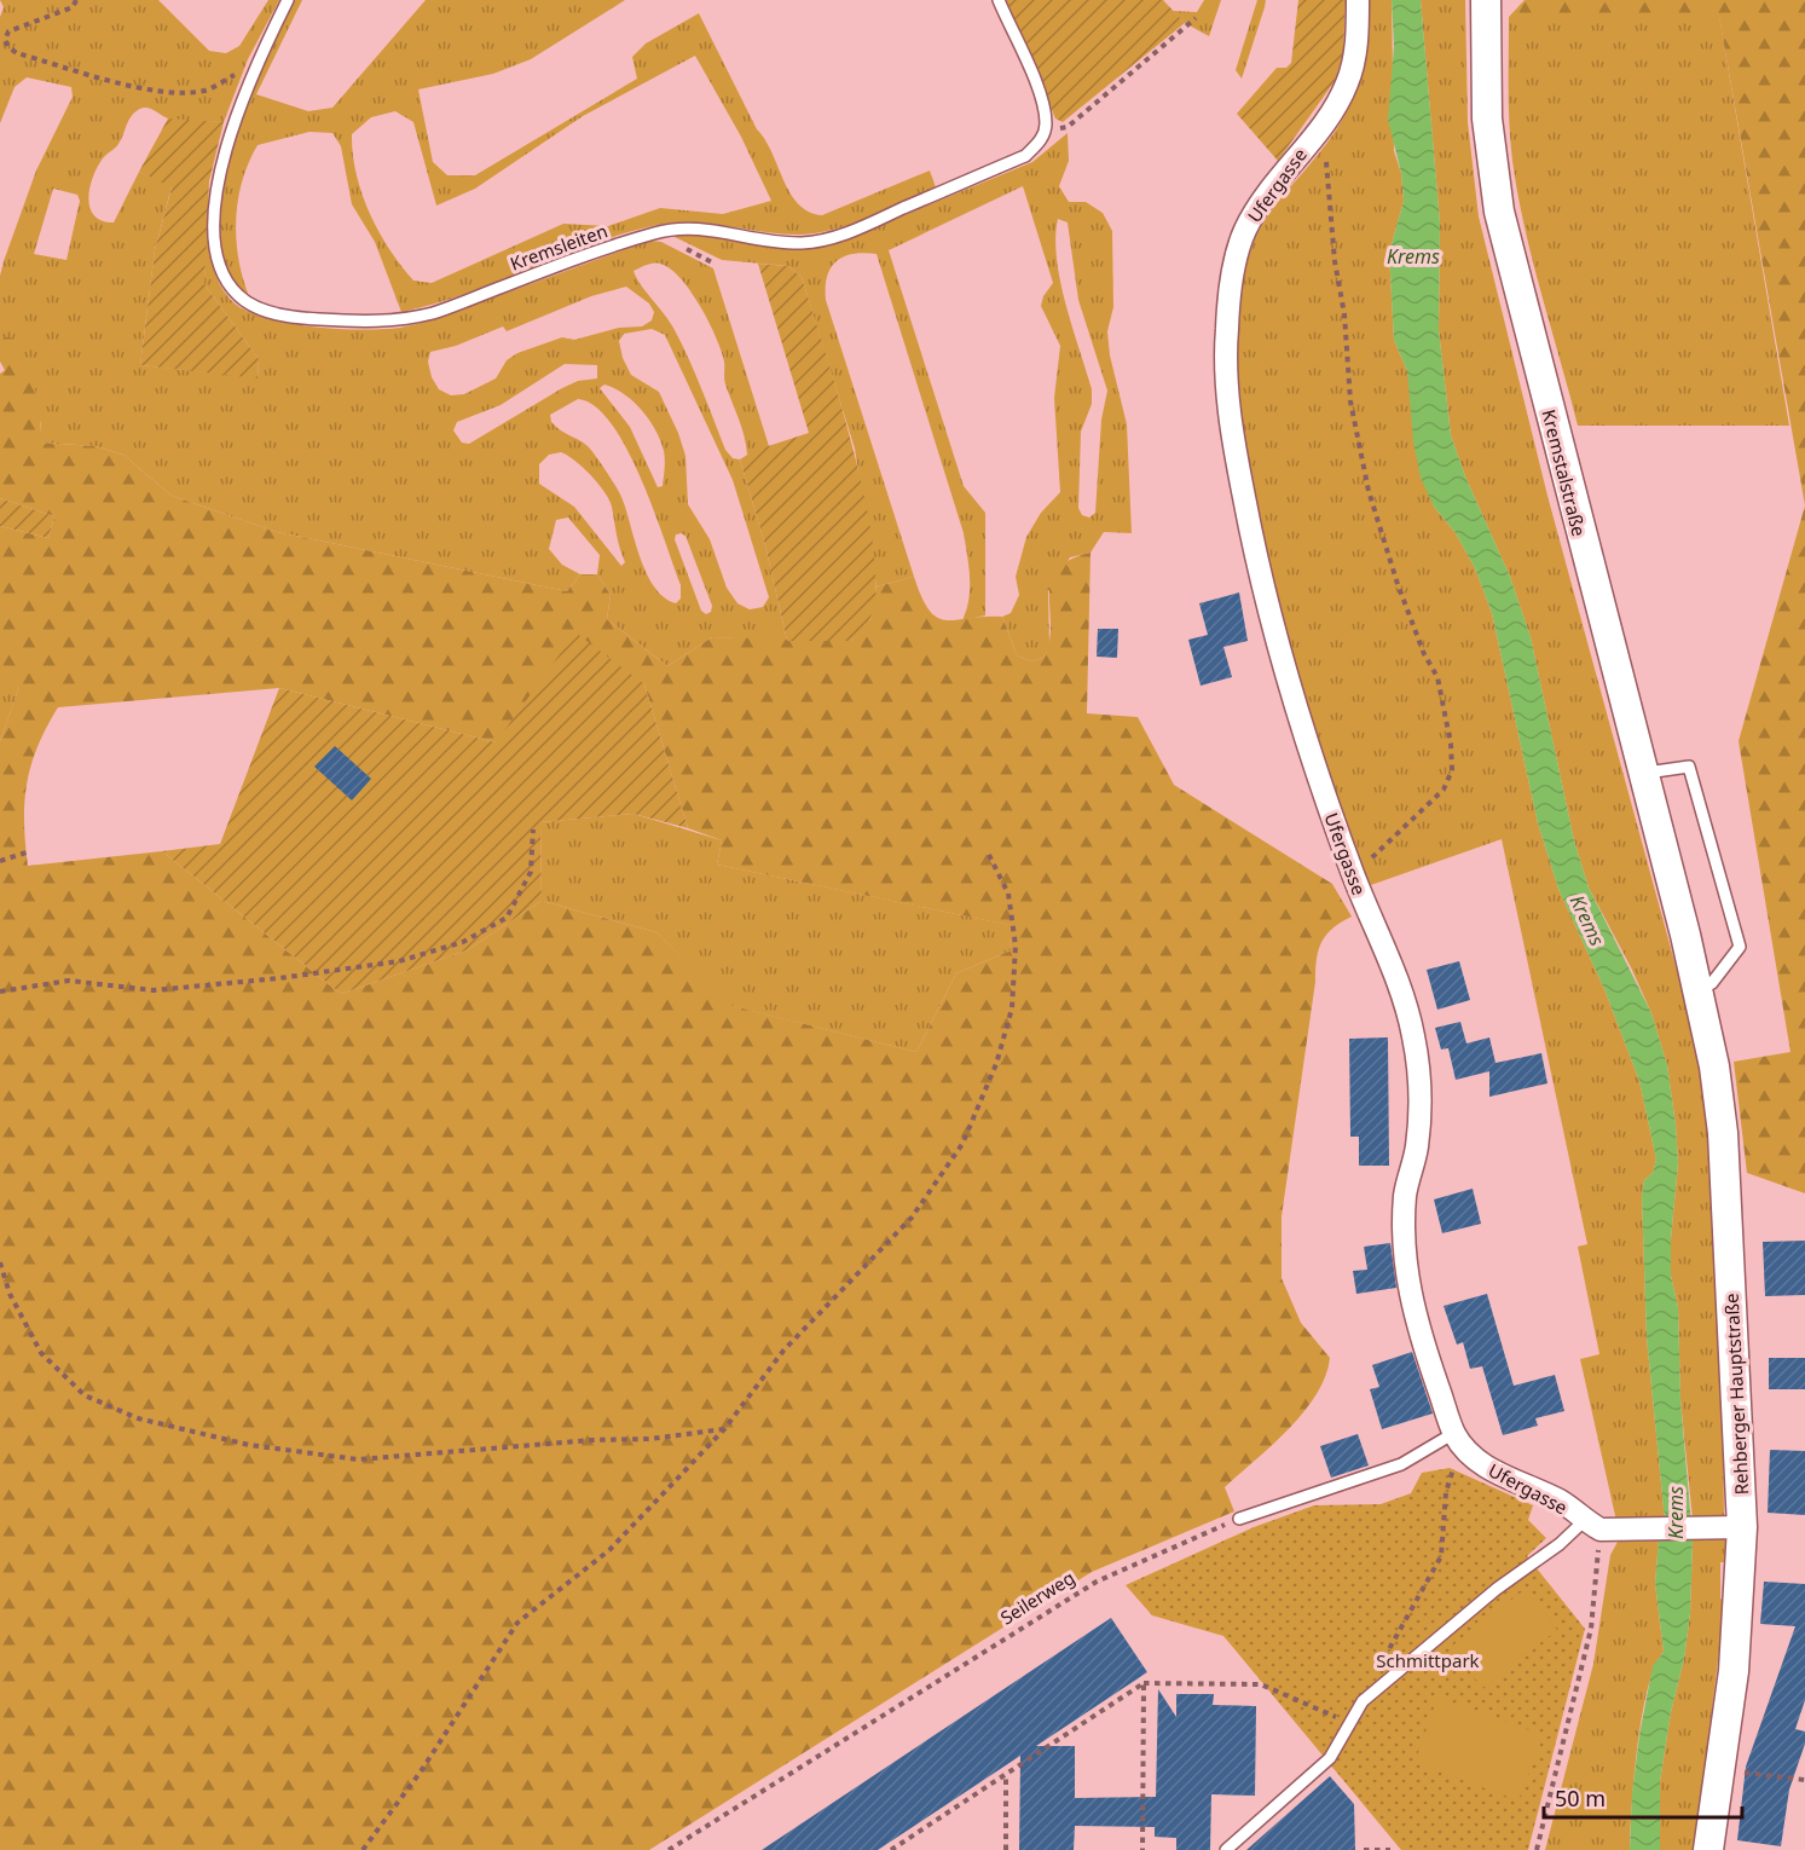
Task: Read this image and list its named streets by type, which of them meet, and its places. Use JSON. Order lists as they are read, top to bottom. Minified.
{"streets":{"main road":["Kremstalstraße","Rehberger Hauptstraße"],"street":["Ufergasse"],"lane":["Kremsleiten"],"path":["Seilerweg"]},"crossings":[["Kremstalstraße","Rehberger Hauptstraße"]],"water":["Krems"],"parks":["Schmittpark"],"scale_bar":"50 m"}
